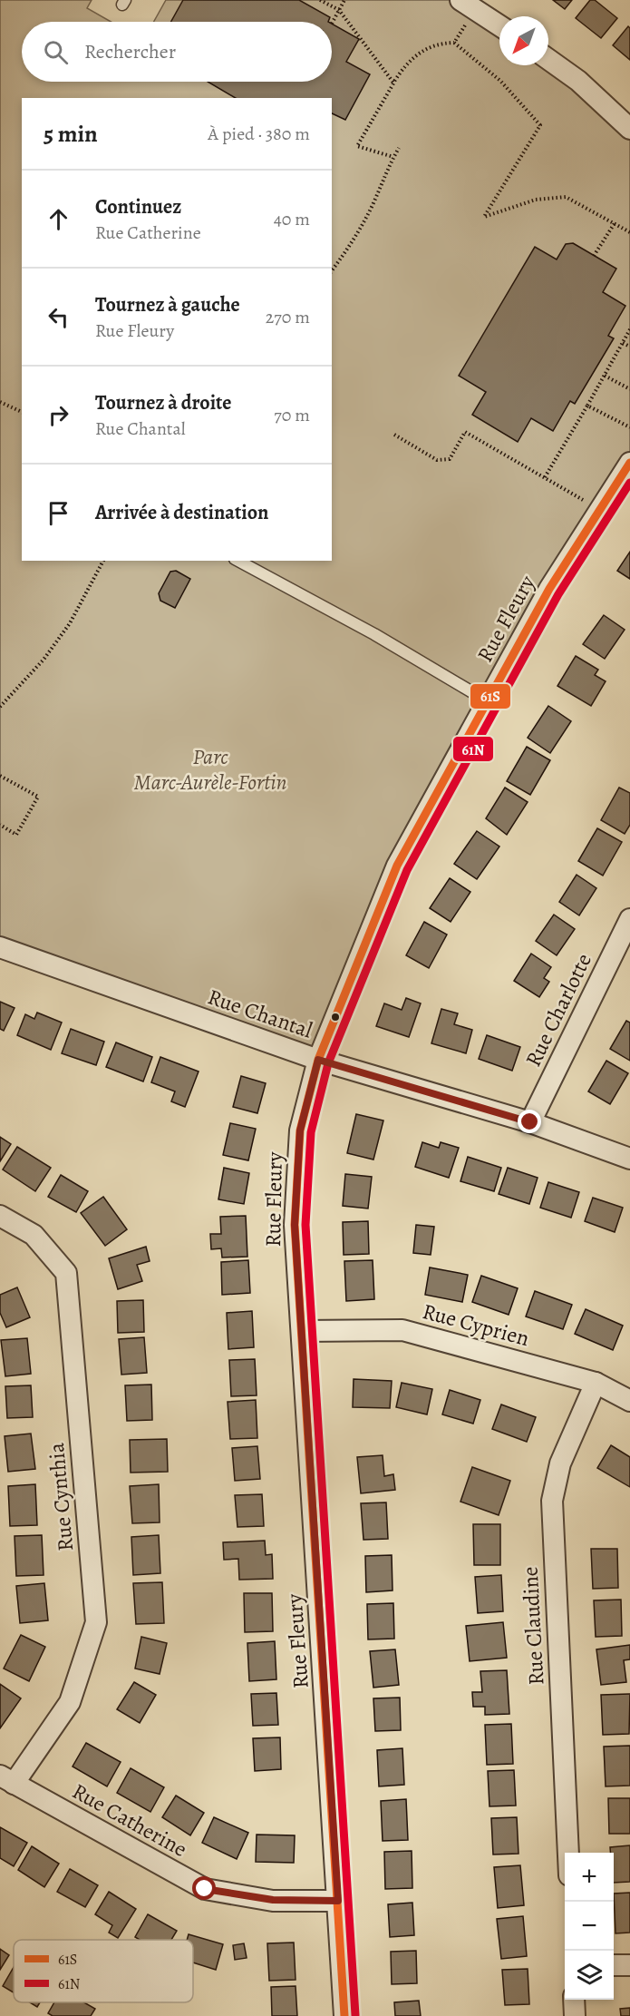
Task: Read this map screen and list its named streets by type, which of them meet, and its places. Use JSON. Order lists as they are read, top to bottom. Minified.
{"streets":{"street":["Rue Fleury","Rue Charlotte","Rue Chantal","Rue Cyprien","Rue Cynthia","Rue Claudine","Rue Catherine"]},"crossings":[["Rue Fleury","Rue Chantal"],["Rue Fleury","Rue Cyprien"],["Rue Fleury","Rue Catherine"],["Rue Charlotte","Rue Chantal"],["Rue Cyprien","Rue Claudine"],["Rue Cynthia","Rue Catherine"]],"parks":["Parc Marc-Aurèle-Fortin"],"lines":["transit line 61S","transit line 61N"],"legend":["61S","61N"],"north":"bottom left","page":{"search":"Rechercher","heading":["5 min","À pied · 380 m"],"list":[["Continuez","Rue Catherine","40 m"],["Tournez à gauche","Rue Fleury","270 m"],["Tournez à droite","Rue Chantal","70 m"],"Arrivée à destination"],"map_buttons":["+","−"]}}
